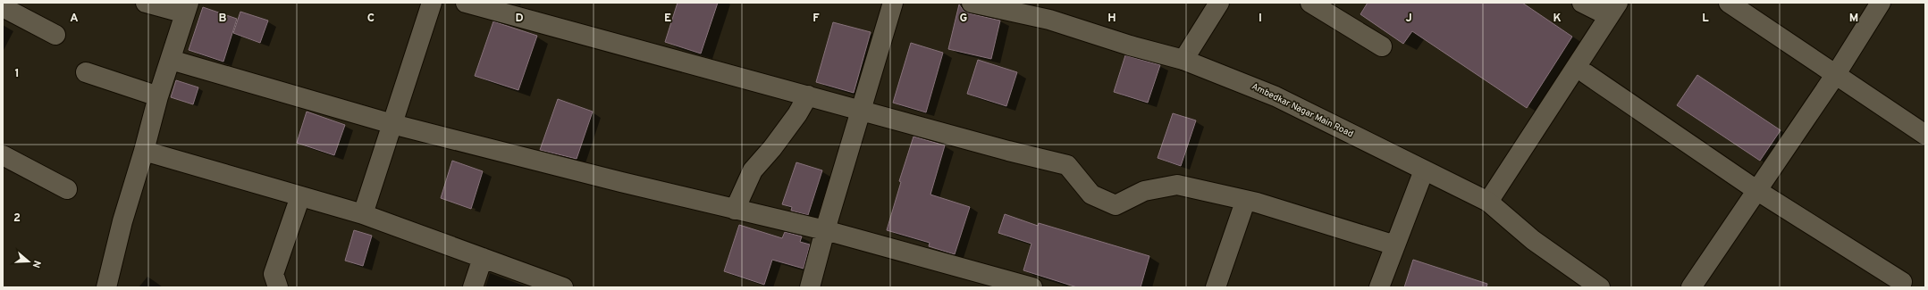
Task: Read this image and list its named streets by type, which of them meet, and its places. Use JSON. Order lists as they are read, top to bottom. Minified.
{"streets":{"street":["Ambedkar Nagar Main Road"]},"north":"right","grid":{"columns":["A","B","C","D","E","F","G","H","I","J","K","L","M"],"rows":["1","2"]}}
